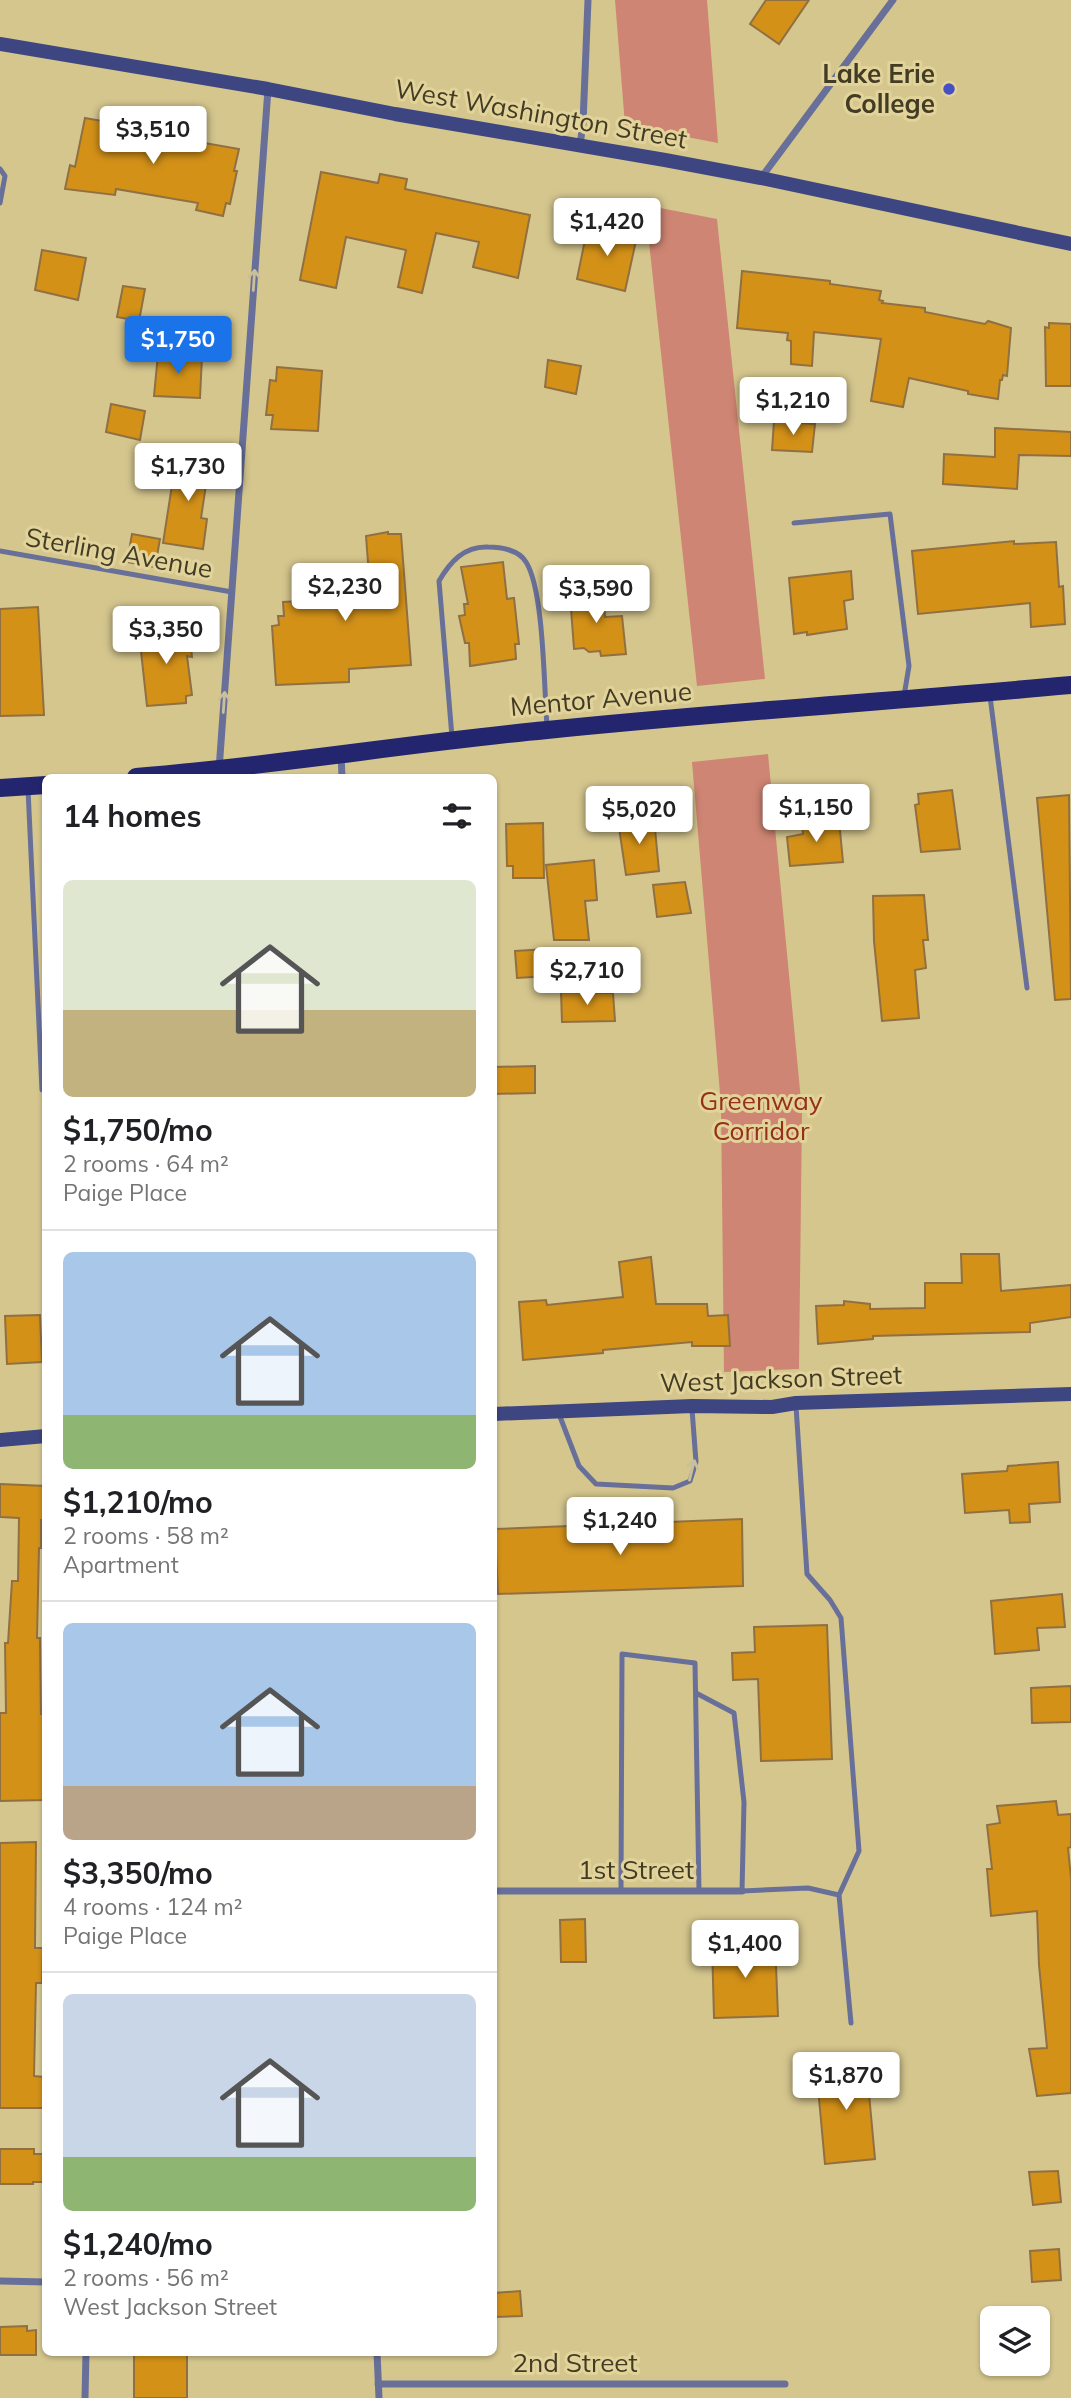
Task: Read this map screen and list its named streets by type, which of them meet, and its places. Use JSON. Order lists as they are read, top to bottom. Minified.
{"streets":{"main road":["Mentor Avenue"],"street":["West Washington Street","West Jackson Street","1st Street","2nd Street"],"lane":["Sterling Avenue"]},"parks":["Greenway Corridor"],"places":["Lake Erie College"],"page":{"price":["$3,510","$1,420","$1,750","$1,210","$1,730","$2,230","$3,590","$3,350","$1,150","$5,020","$2,710","$1,240","$1,400","$1,870"],"heading":"14 homes","list":[{"name":"$1,750/mo","note":"2 rooms · 64 m² · Paige Place"},{"name":"$1,210/mo","note":"2 rooms · 58 m² · Apartment"},{"name":"$3,350/mo","note":"4 rooms · 124 m² · Paige Place"},{"name":"$1,240/mo","note":"2 rooms · 56 m² · West Jackson Street"}]}}
